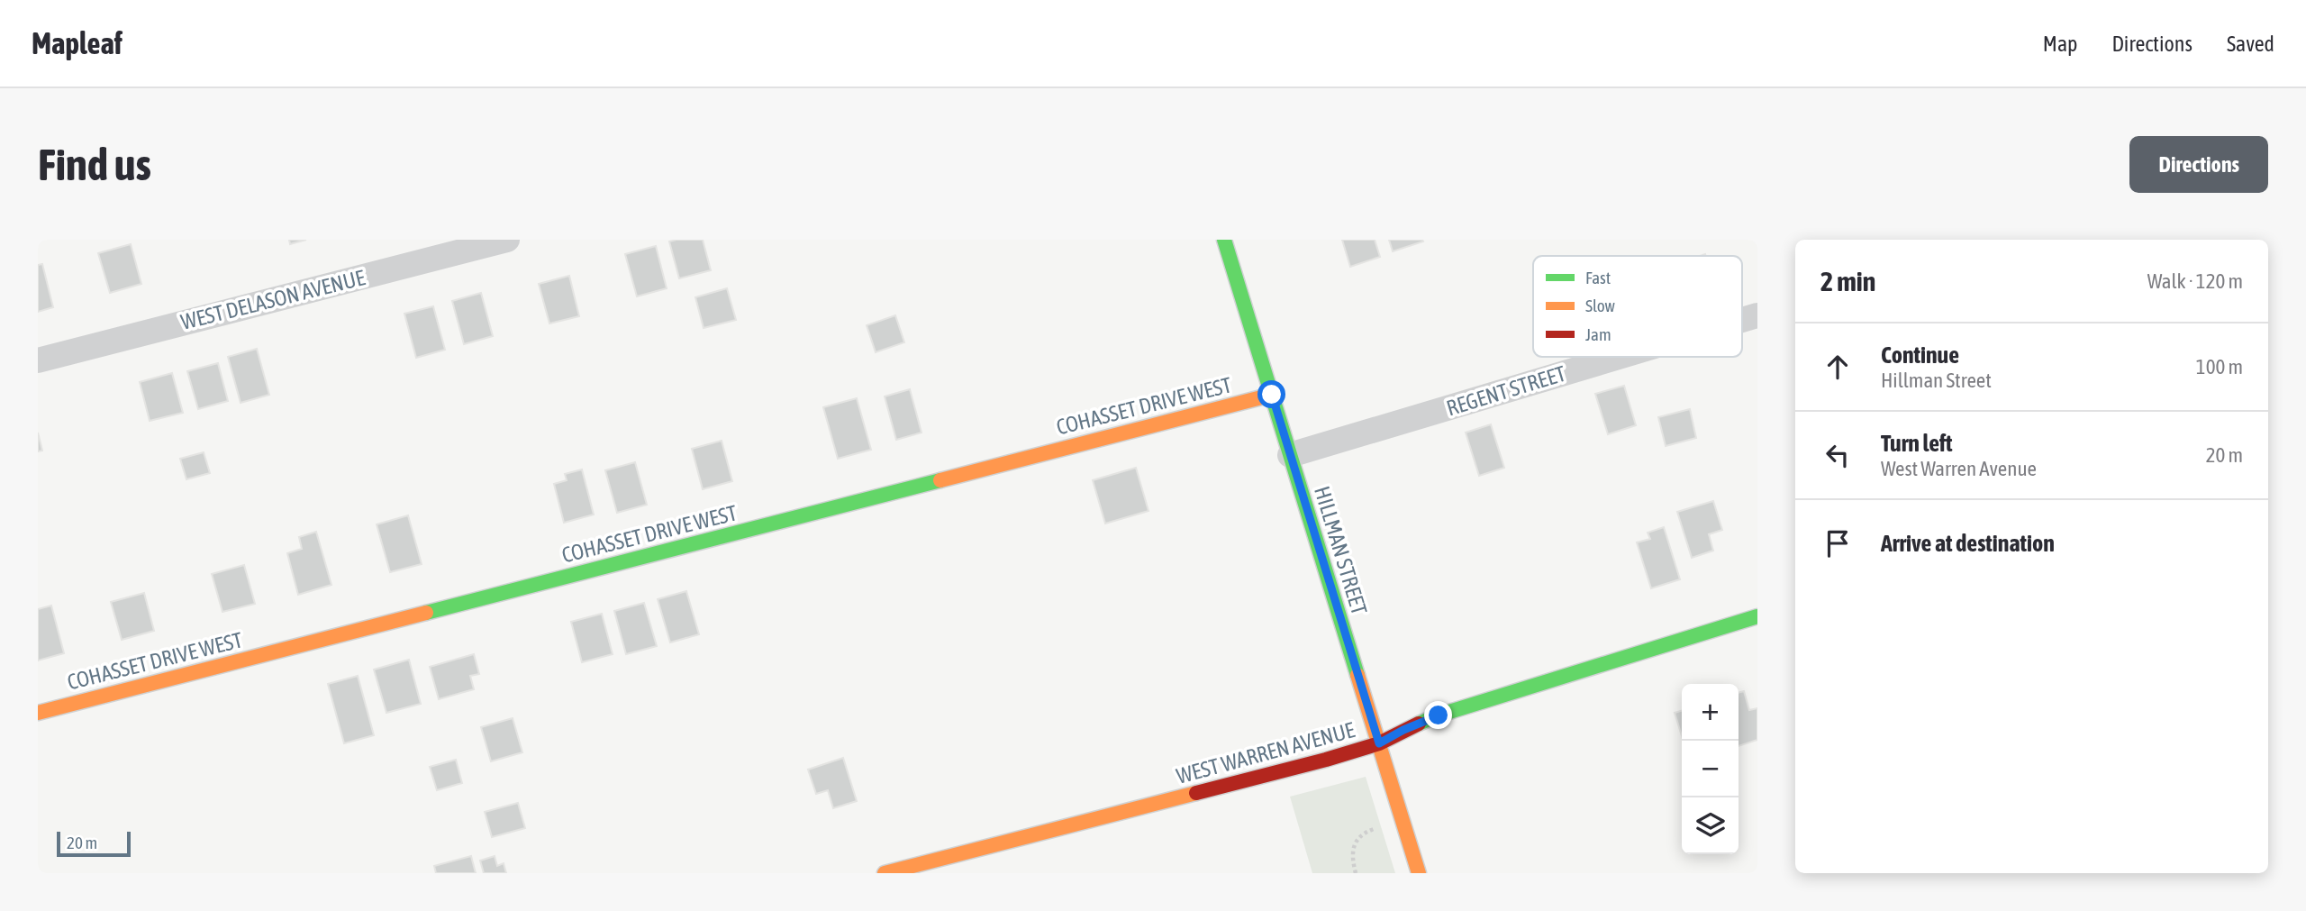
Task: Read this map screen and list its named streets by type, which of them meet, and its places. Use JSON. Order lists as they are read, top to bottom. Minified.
{"streets":{"street":["WEST DELASON AVENUE","REGENT STREET","COHASSET DRIVE WEST","HILLMAN STREET","WEST WARREN AVENUE"]},"crossings":[["REGENT STREET","HILLMAN STREET"],["COHASSET DRIVE WEST","HILLMAN STREET"],["HILLMAN STREET","WEST WARREN AVENUE"]],"legend":["Fast","Slow","Jam"],"scale_bar":"20 m","page":{"header":"Mapleaf","nav":["Map","Directions","Saved"],"buttons":"Directions","title":"Find us","heading":["2 min","Walk · 120 m"],"list":[["Continue","Hillman Street","100 m"],["Turn left","West Warren Avenue","20 m"],"Arrive at destination"],"map_buttons":["+","−"],"scale":"20 m"}}
